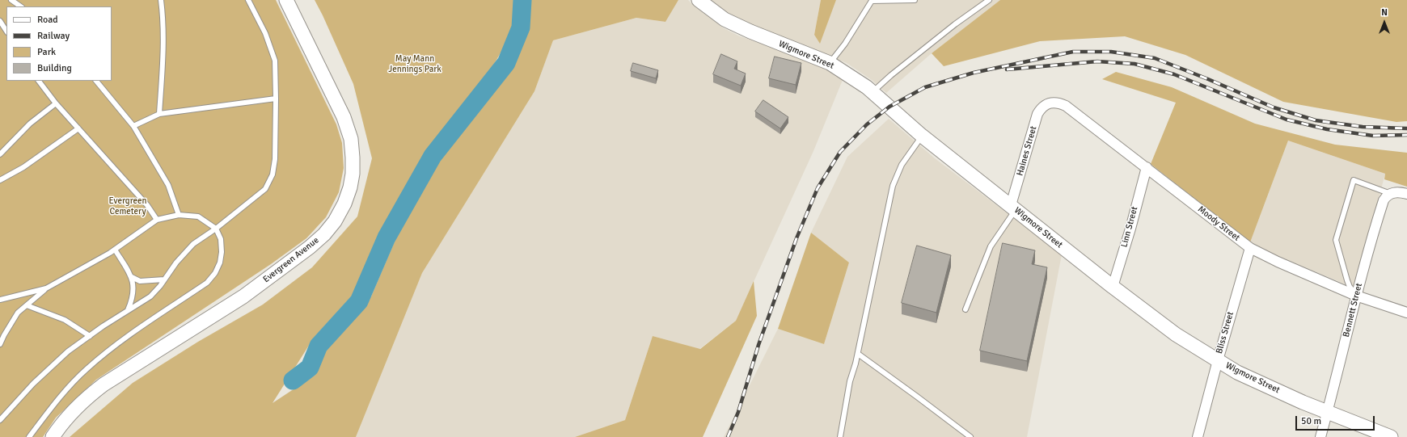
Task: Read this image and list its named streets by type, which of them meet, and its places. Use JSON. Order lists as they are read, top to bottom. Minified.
{"streets":{"street":["Wigmore Street","Haines Street","Moody Street","Linn Street","Evergreen Avenue","Bennett Street","Bliss Street"]},"crossings":[["Wigmore Street","Haines Street"],["Wigmore Street","Linn Street"],["Wigmore Street","Bennett Street"],["Wigmore Street","Bliss Street"],["Haines Street","Moody Street"],["Moody Street","Linn Street"],["Moody Street","Bennett Street"],["Moody Street","Bliss Street"]],"parks":["May Mann Jennings Park","Evergreen Cemetery"],"legend":["Road","Railway","Park","Building"],"scale_bar":"50 m","north":"top"}
